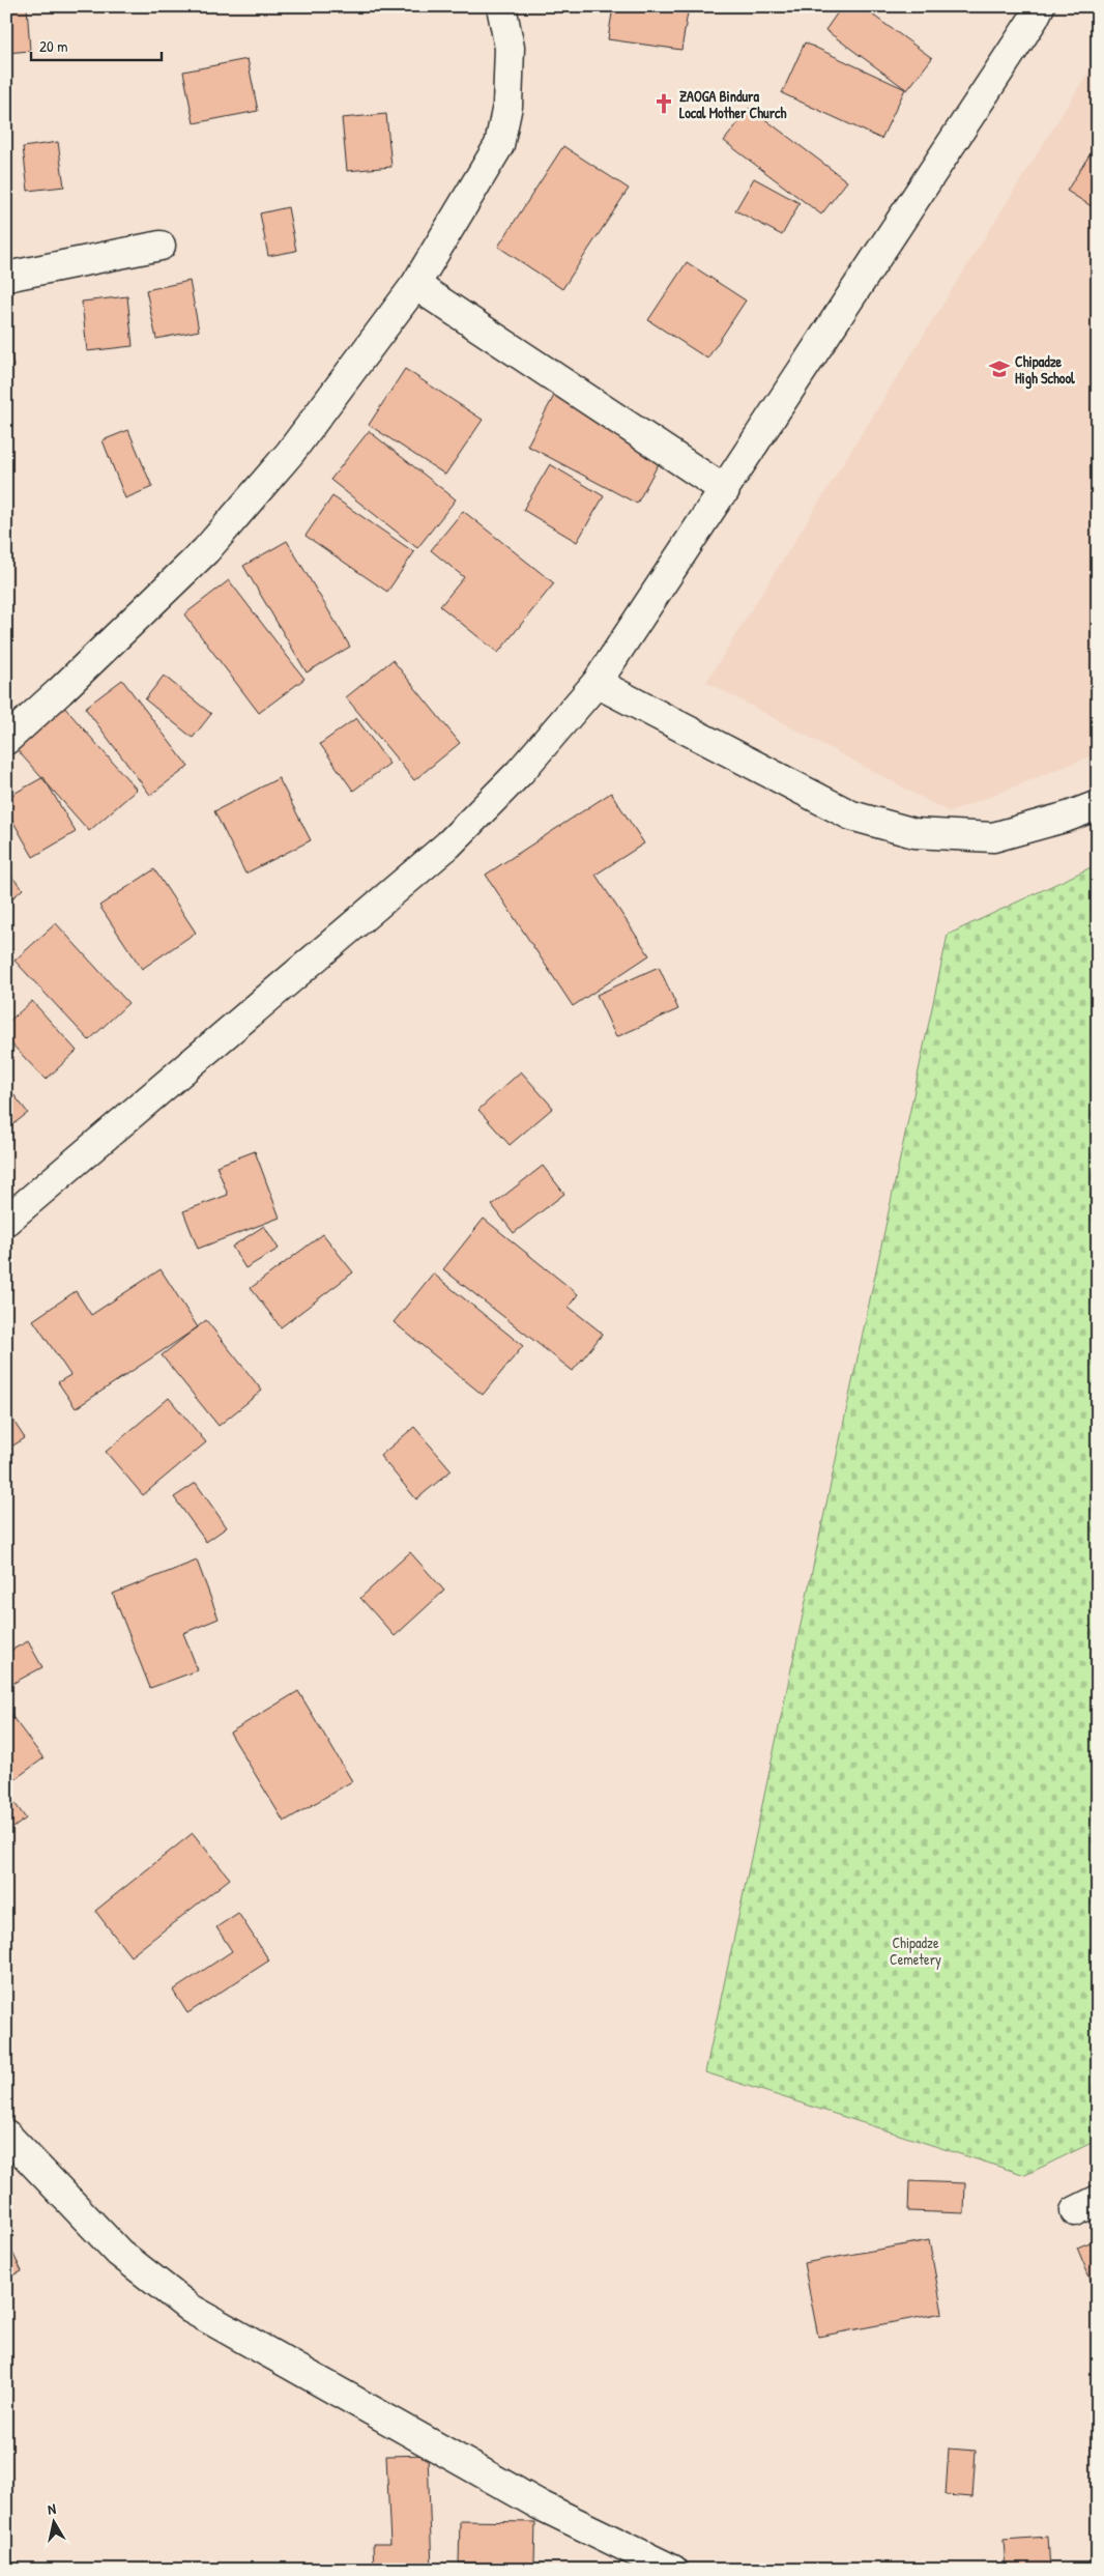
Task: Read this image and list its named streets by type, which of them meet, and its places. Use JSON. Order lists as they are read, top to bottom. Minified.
{"parks":["Chipadze Cemetery"],"places":{"church":["ZAOGA Bindura Local Mother Church"],"school or university":["Chipadze High School"]},"scale_bar":"20 m","north":"top"}
